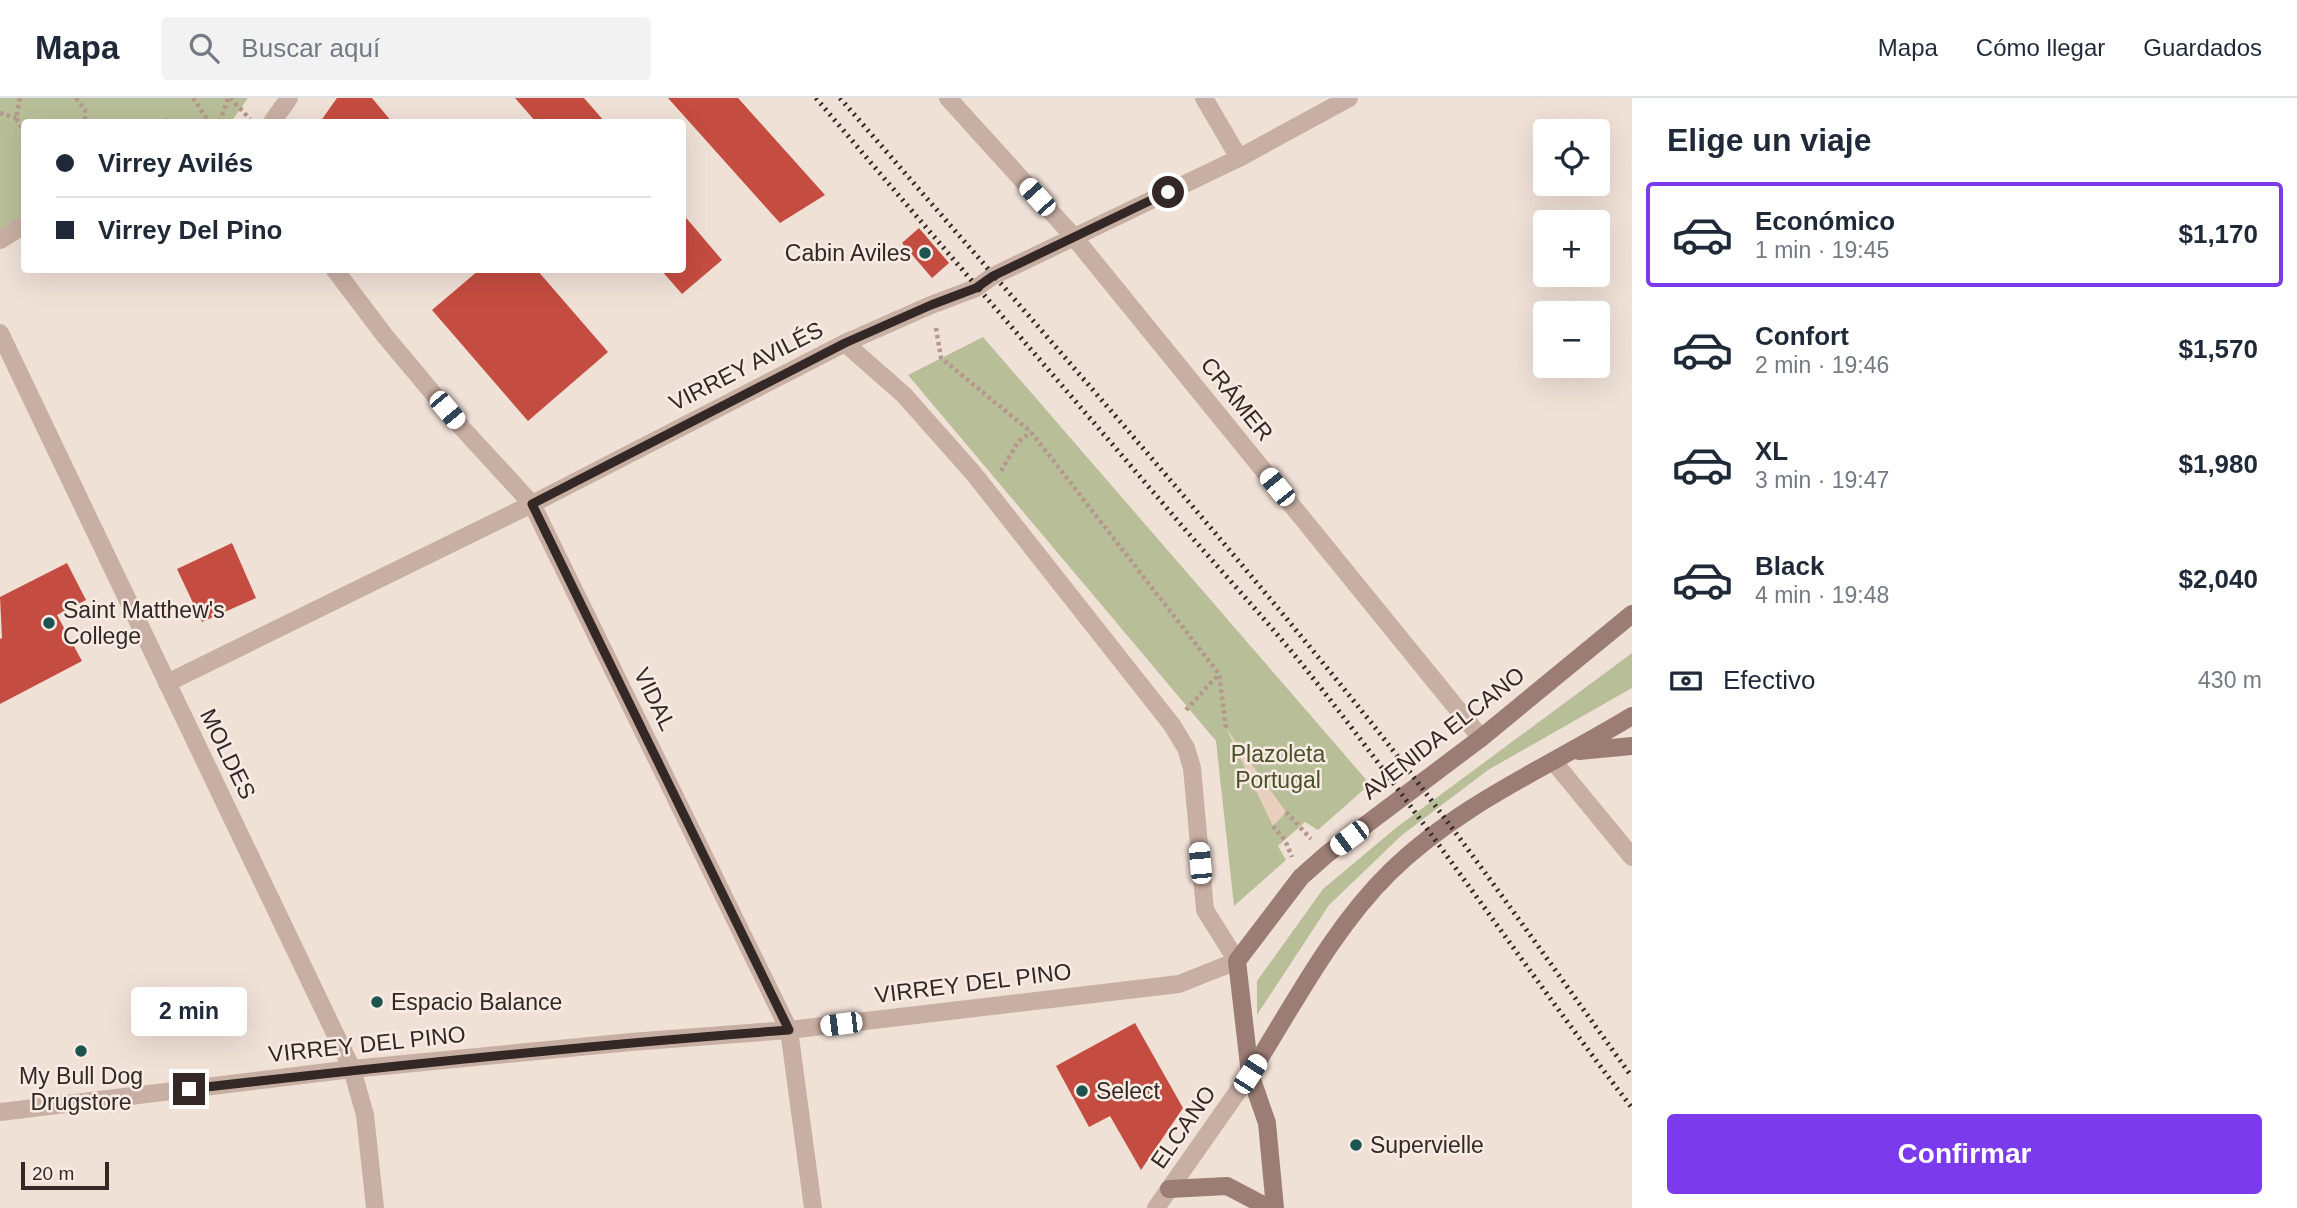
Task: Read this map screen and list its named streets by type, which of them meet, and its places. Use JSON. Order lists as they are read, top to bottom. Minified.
{"streets":{"main road":["AVENIDA ELCANO"],"street":["VIRREY AVILÉS","CRÁMER","VIDAL","MOLDES","VIRREY DEL PINO","ELCANO"]},"crossings":[["VIRREY AVILÉS","CRÁMER"],["VIRREY AVILÉS","VIDAL"],["VIRREY AVILÉS","MOLDES"],["CRÁMER","AVENIDA ELCANO"],["VIDAL","VIRREY DEL PINO"],["AVENIDA ELCANO","VIRREY DEL PINO"],["MOLDES","VIRREY DEL PINO"]],"parks":["Plazoleta Portugal"],"places":["Cabin Aviles","Saint Matthew's College","Espacio Balance","My Bull Dog Drugstore","Select","Supervielle"],"scale_bar":"20 m","page":{"header":"Mapa","search":"Buscar aquí","nav":["Mapa","Cómo llegar","Guardados"],"heading":"Elige un viaje","map_buttons":["+","−"],"banner":["Virrey Avilés","Virrey Del Pino"],"list":[{"name":"Económico","note":"1 min · 19:45","value":"$1,170"},{"name":"Confort","note":"2 min · 19:46","value":"$1,570"},{"name":"XL","note":"3 min · 19:47","value":"$1,980"},{"name":"Black","note":"4 min · 19:48","value":"$2,040"}],"pay":["Efectivo","430 m"],"bubble":"2 min","buttons":"Confirmar","scale":"20 m"}}
